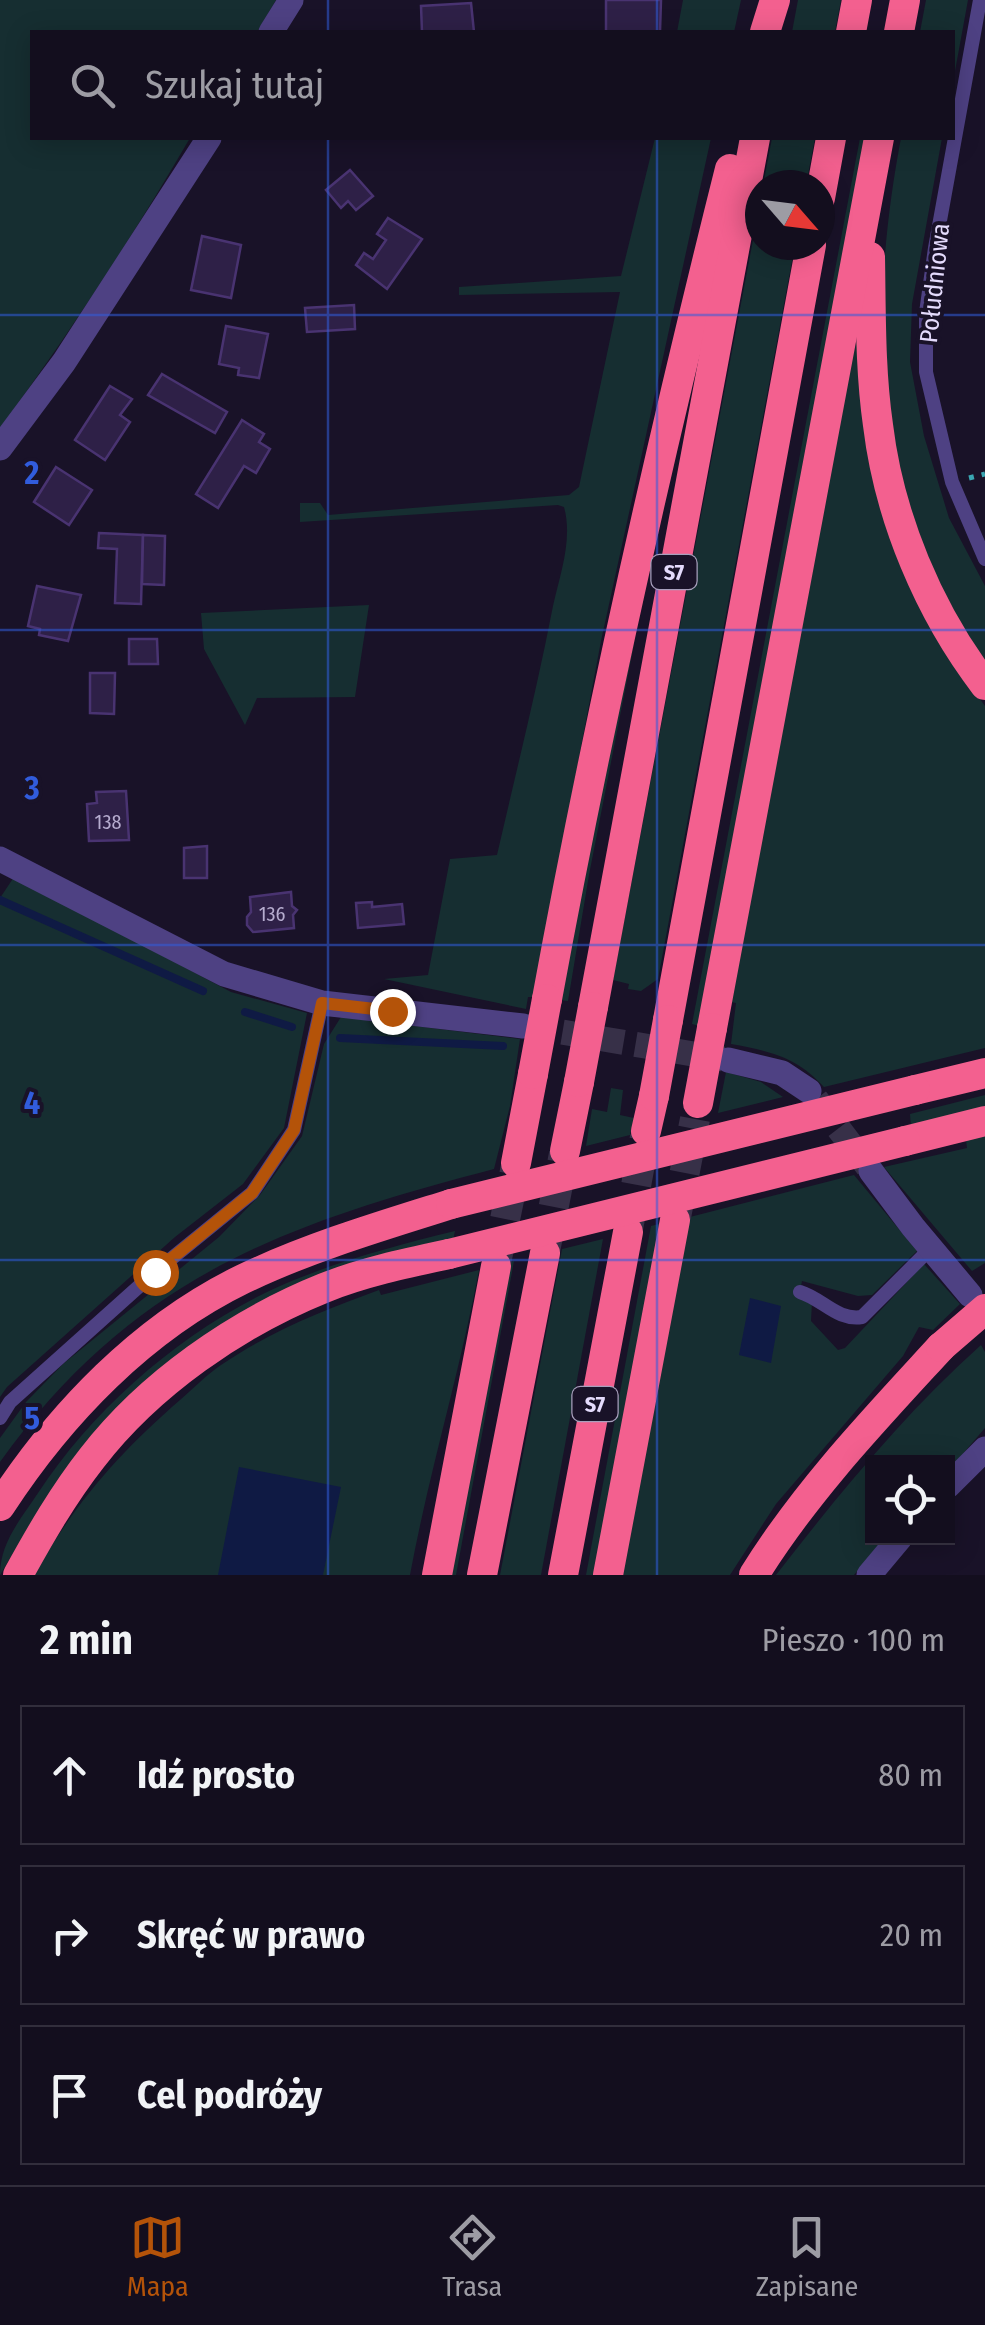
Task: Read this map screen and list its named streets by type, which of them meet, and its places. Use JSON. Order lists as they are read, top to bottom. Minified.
{"streets":{"highway":["S7"],"lane":["Południowa"]},"house_numbers":["138","136"],"north":"bottom right","page":{"search":"Szukaj tutaj","heading":["2 min","Pieszo · 100 m"],"list":[["Idź prosto","80 m"],["Skręć w prawo","20 m"],"Cel podróży"],"nav":["Mapa","Trasa","Zapisane"]},"grid":{"rows":["2","3","4","5"]}}
